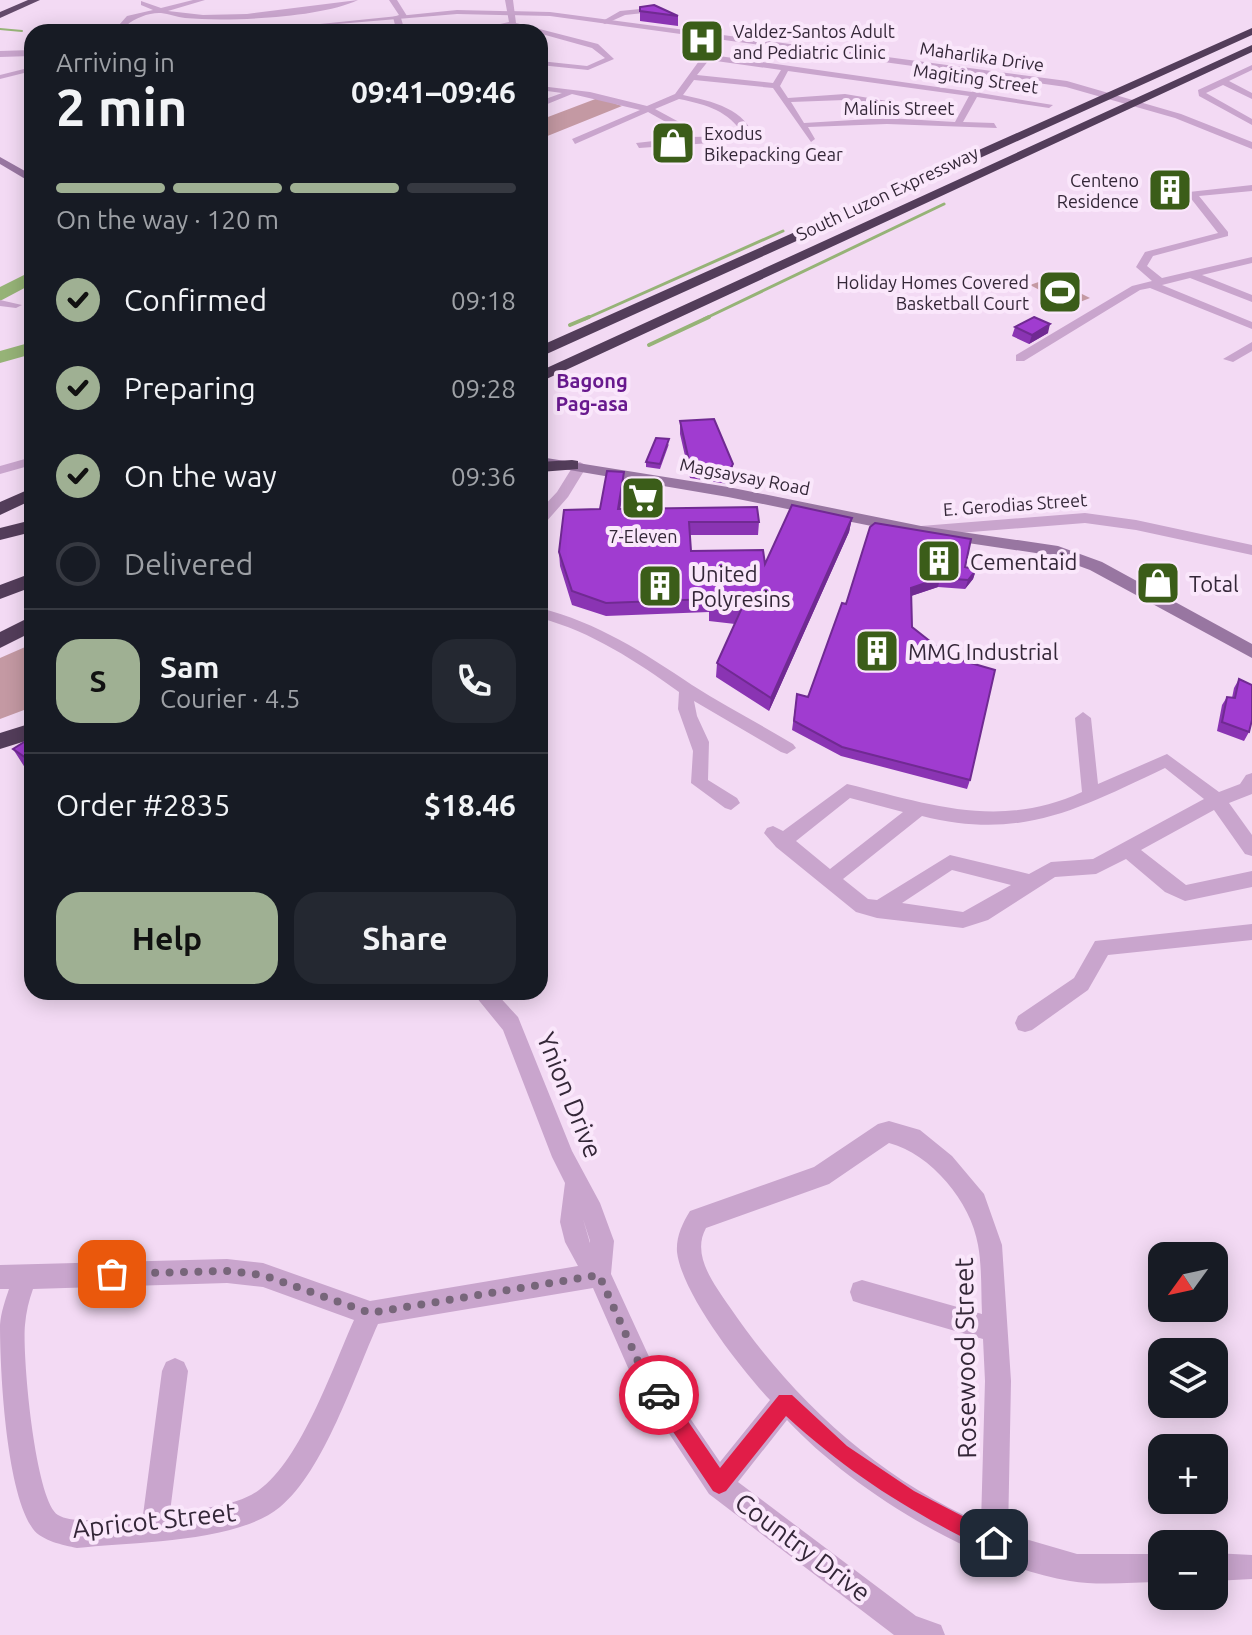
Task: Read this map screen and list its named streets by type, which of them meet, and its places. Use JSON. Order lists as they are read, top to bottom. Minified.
{"streets":{"highway":["South Luzon Expressway"],"main road":["Magsaysay Road"],"street":["Maharlika Drive","Magiting Street","Malinis Street","E. Gerodias Street","Ynion Drive","Rosewood Street","Apricot Street","Country Drive"]},"crossings":[["Magsaysay Road","E. Gerodias Street"],["Ynion Drive","Country Drive"],["Apricot Street","Country Drive"]],"districts":["Bagong Pag-asa"],"places":{"hospital":["Valdez-Santos Adult and Pediatric Clinic"],"shop":["Exodus Bikepacking Gear","Total"],"building":["Centeno Residence","Cementaid","United Polyresins","MMG Industrial"],"sports":["Holiday Homes Covered Basketball Court"],"supermarket":["7-Eleven"]},"north":"bottom left","page":{"heading":["2 min","Arriving in","09:41–09:46"],"panel":["Sam","Courier · 4.5","Order #2835","$18.46"],"bar":"On the way · 120 m","list":[["Confirmed","09:18"],["Preparing","09:28"],["On the way","09:36"],"Delivered"],"round":"S","buttons":["Help","Share"],"map_buttons":["+","−"]}}
